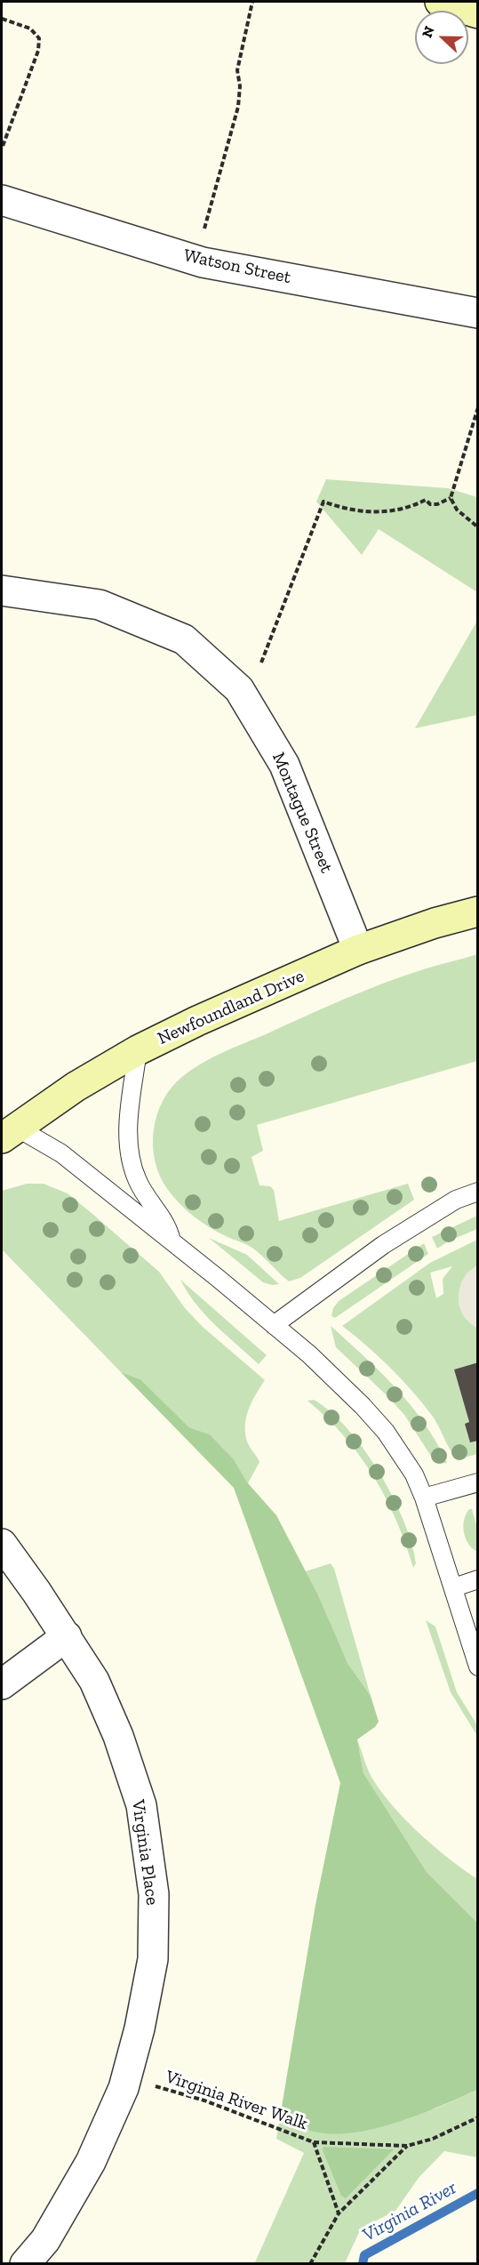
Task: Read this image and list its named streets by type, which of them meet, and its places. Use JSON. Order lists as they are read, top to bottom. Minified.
{"streets":{"street":["Watson Street","Montague Street","Newfoundland Drive","Virginia Place"],"path":["Virginia River Walk"]},"crossings":[["Montague Street","Newfoundland Drive"]],"water":["Virginia River"],"north":"left"}
